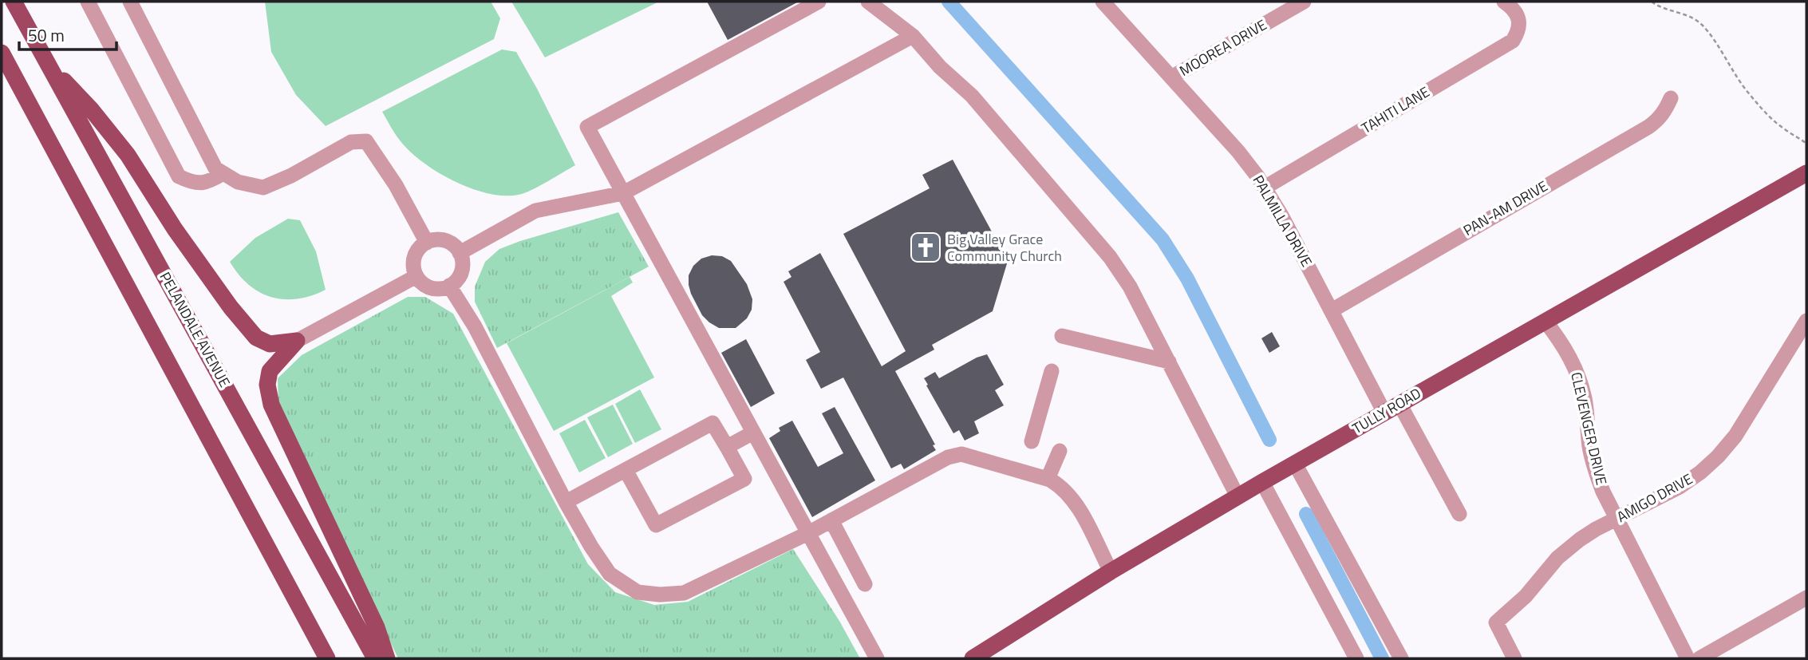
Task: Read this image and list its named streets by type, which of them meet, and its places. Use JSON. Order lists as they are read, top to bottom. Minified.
{"streets":{"main road":["PELANDALE AVENUE","TULLY ROAD"],"street":["MOOREA DRIVE","TAHITI LANE","PAN-AM DRIVE","PALMILLA DRIVE","CLEVENGER DRIVE","AMIGO DRIVE"]},"crossings":[["MOOREA DRIVE","PALMILLA DRIVE"],["TAHITI LANE","PALMILLA DRIVE"],["PAN-AM DRIVE","PALMILLA DRIVE"],["PALMILLA DRIVE","TULLY ROAD"],["TULLY ROAD","CLEVENGER DRIVE"],["CLEVENGER DRIVE","AMIGO DRIVE"]],"places":{"church":["Big Valley Grace Community Church"]},"scale_bar":"50 m"}
